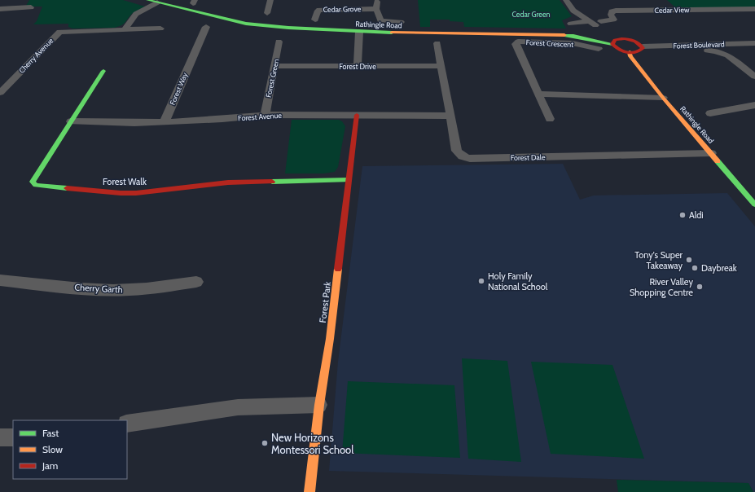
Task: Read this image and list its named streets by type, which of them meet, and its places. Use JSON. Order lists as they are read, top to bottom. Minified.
{"streets":{"street":["Cedar Grove","Cedar View","Rathingle Road","Forest Crescent","Forest Boulevard","Cherry Avenue","Forest Drive","Forest Green","Forest Way","Forest Avenue","Forest Dale","Forest Walk","Cherry Garth","Forest Park"]},"crossings":[["Rathingle Road","Forest Dale"],["Forest Drive","Forest Green"],["Forest Drive","Forest Dale"],["Forest Green","Forest Avenue"],["Forest Way","Forest Avenue"],["Forest Avenue","Forest Dale"],["Forest Avenue","Forest Walk"],["Forest Avenue","Forest Park"],["Forest Walk","Forest Park"]],"parks":["Cedar Green"],"places":["Aldi","Tony's Super Takeaway","Daybreak","Holy Family National School","River Valley Shopping Centre","New Horizons Montessori School"],"legend":["Fast","Slow","Jam"]}
